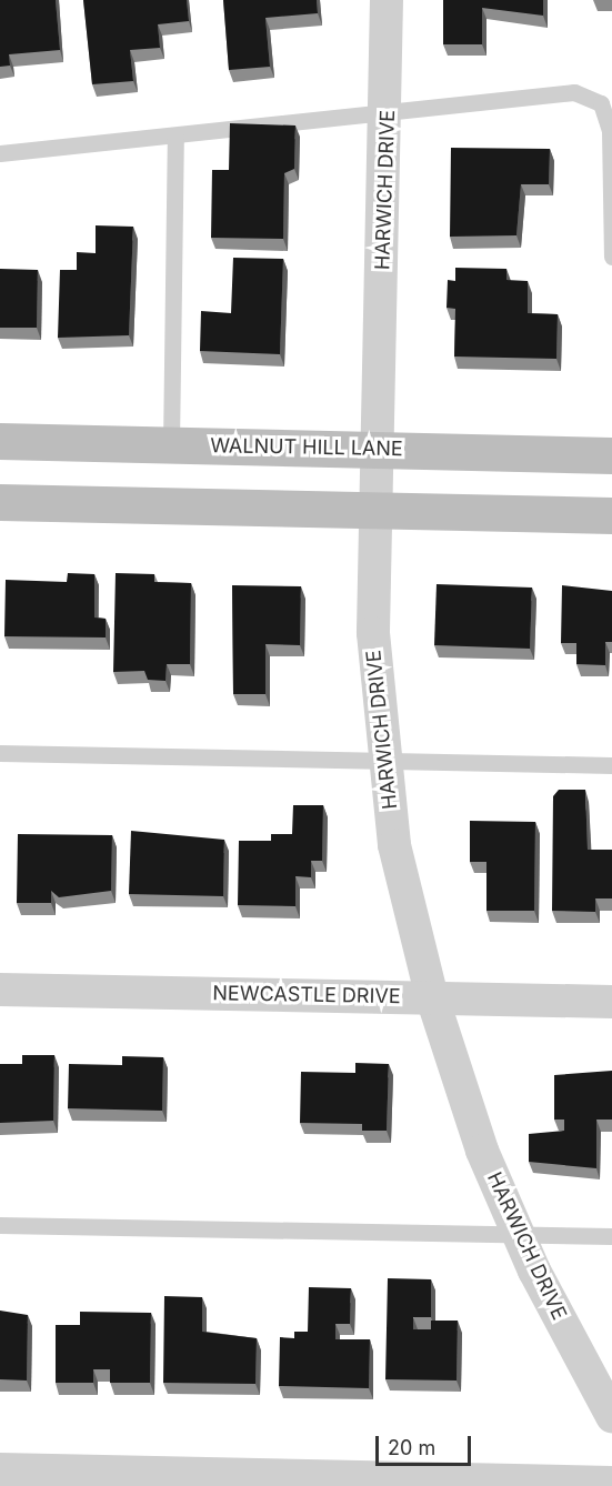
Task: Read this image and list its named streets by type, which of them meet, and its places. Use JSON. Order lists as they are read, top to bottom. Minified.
{"streets":{"main road":["WALNUT HILL LANE"],"street":["HARWICH DRIVE","NEWCASTLE DRIVE"]},"crossings":[["HARWICH DRIVE","WALNUT HILL LANE"],["HARWICH DRIVE","NEWCASTLE DRIVE"]],"scale_bar":"20 m"}
